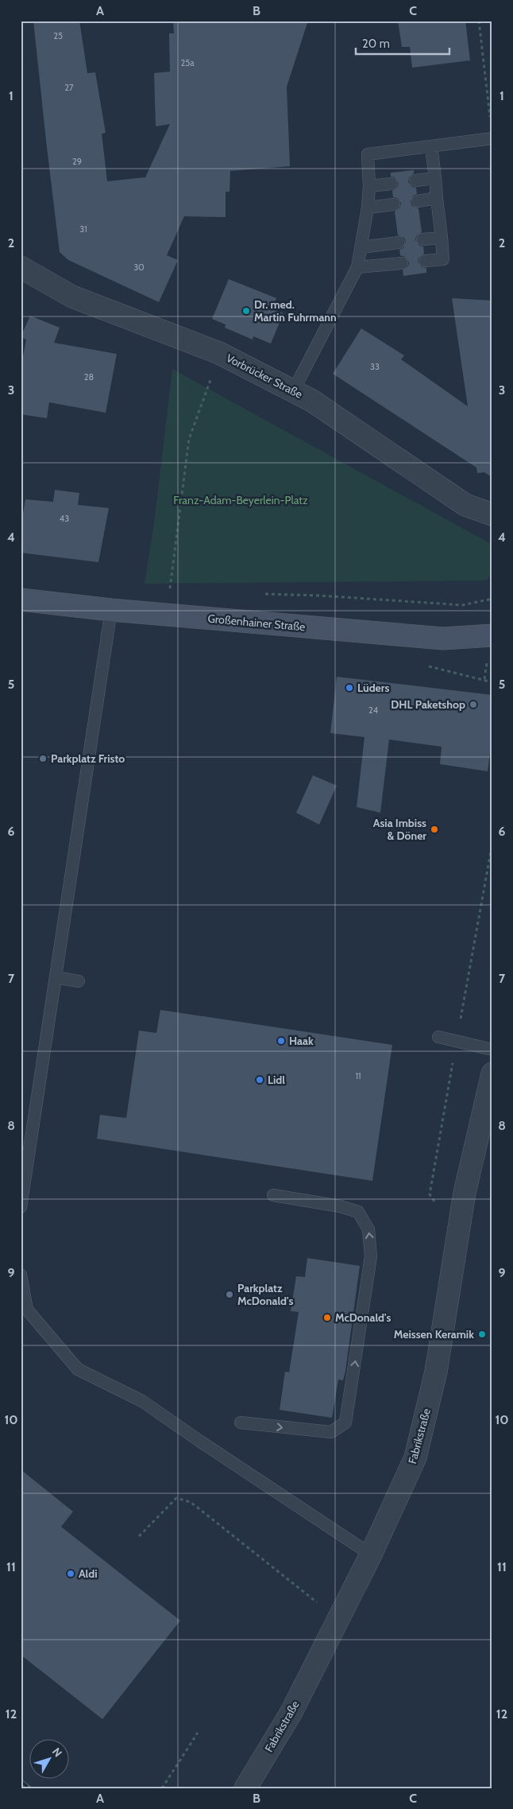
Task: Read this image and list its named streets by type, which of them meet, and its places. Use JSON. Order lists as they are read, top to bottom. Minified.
{"streets":{"main road":["Großenhainer Straße"],"street":["Vorbrücker Straße","Fabrikstraße"]},"parks":["Franz-Adam-Beyerlein-Platz"],"places":["Dr. med. Martin Fuhrmann","Lüders","DHL Paketshop","Parkplatz Fristo","Asia Imbiss & Döner","Haak","Lidl","Parkplatz McDonald's","McDonald's","Meissen Keramik","Aldi"],"house_numbers":["25","25a","27","29","31","30","33","28","43","24","11"],"scale_bar":"20 m","north":"top right","grid":{"columns":["A","B","C"],"rows":["1","2","3","4","5","6","7","8","9","10","11","12"]}}
